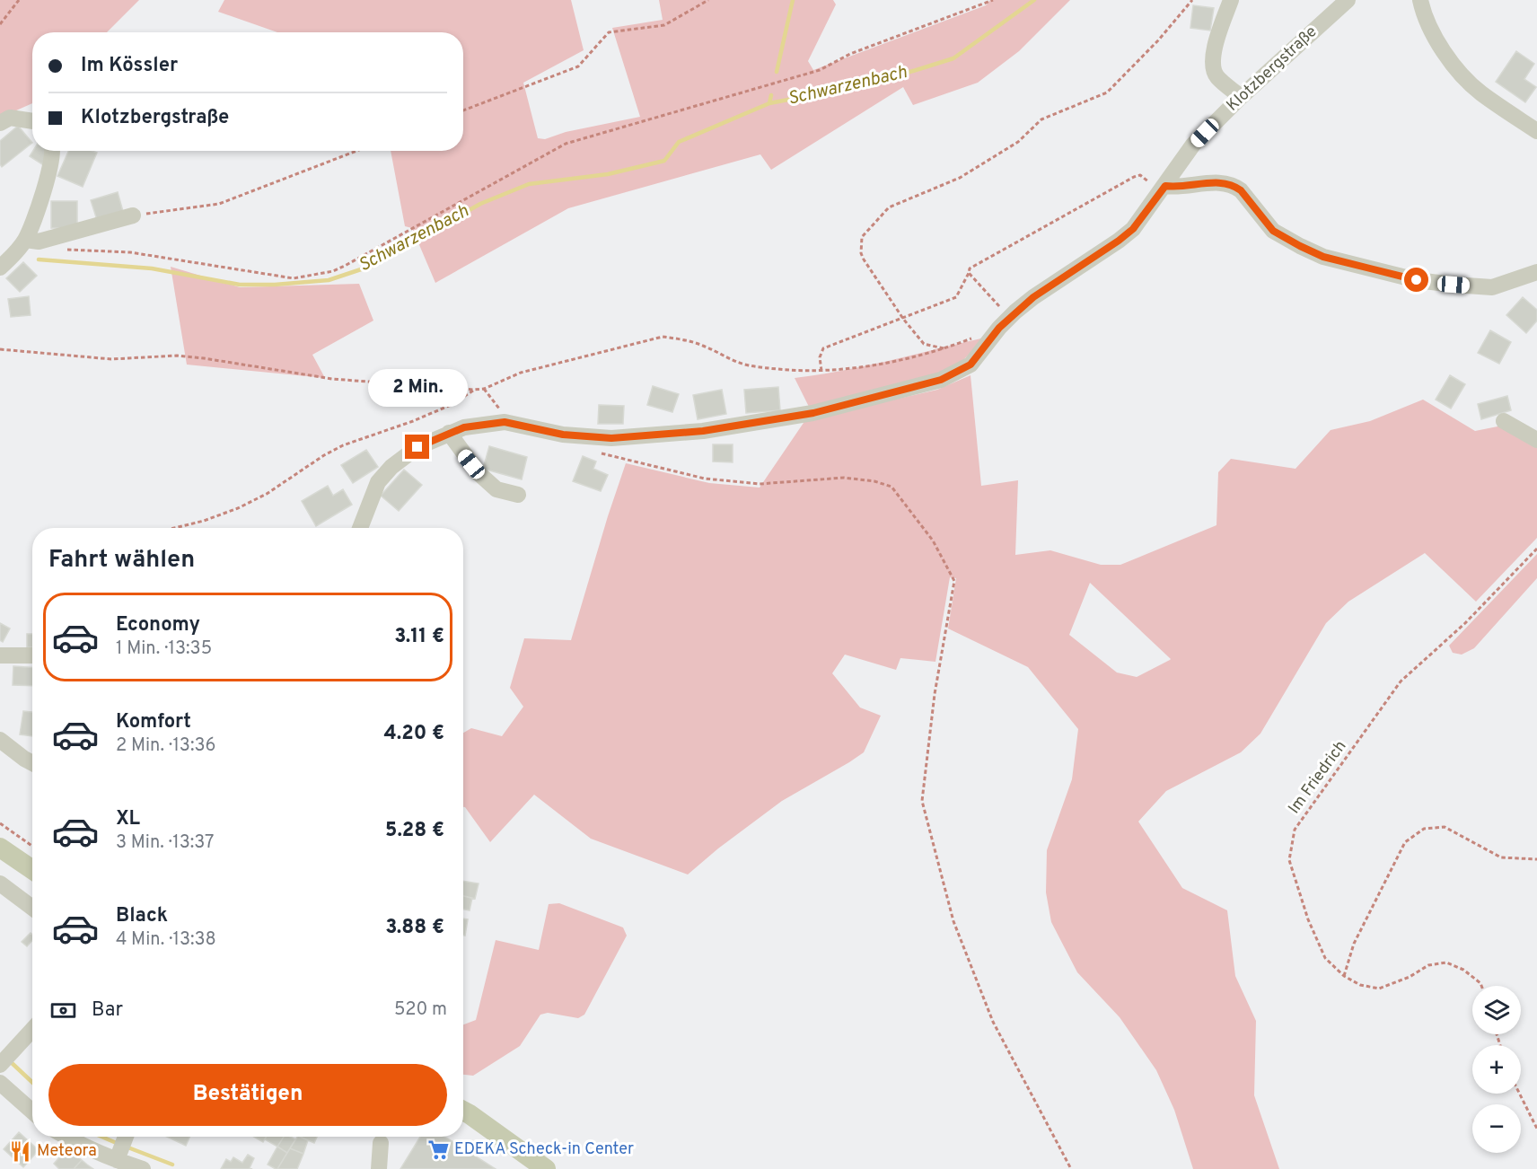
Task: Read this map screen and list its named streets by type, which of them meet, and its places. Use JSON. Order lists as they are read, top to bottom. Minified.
{"streets":{"street":["Klotzbergstraße"],"path":["Im Friedrich"]},"water":["Schwarzenbach"],"places":{"supermarket":["EDEKA Scheck-in Center"],"restaurant":["Meteora"]},"page":{"banner":["Im Kössler","Klotzbergstraße"],"bubble":"2 Min.","heading":"Fahrt wählen","list":[{"name":"Economy","note":"1 Min. · 13:35","value":"3.11 €"},{"name":"Komfort","note":"2 Min. · 13:36","value":"4.20 €"},{"name":"XL","note":"3 Min. · 13:37","value":"5.28 €"},{"name":"Black","note":"4 Min. · 13:38","value":"3.88 €"}],"pay":["Bar","520 m"],"map_buttons":["+","−"],"buttons":"Bestätigen"}}
